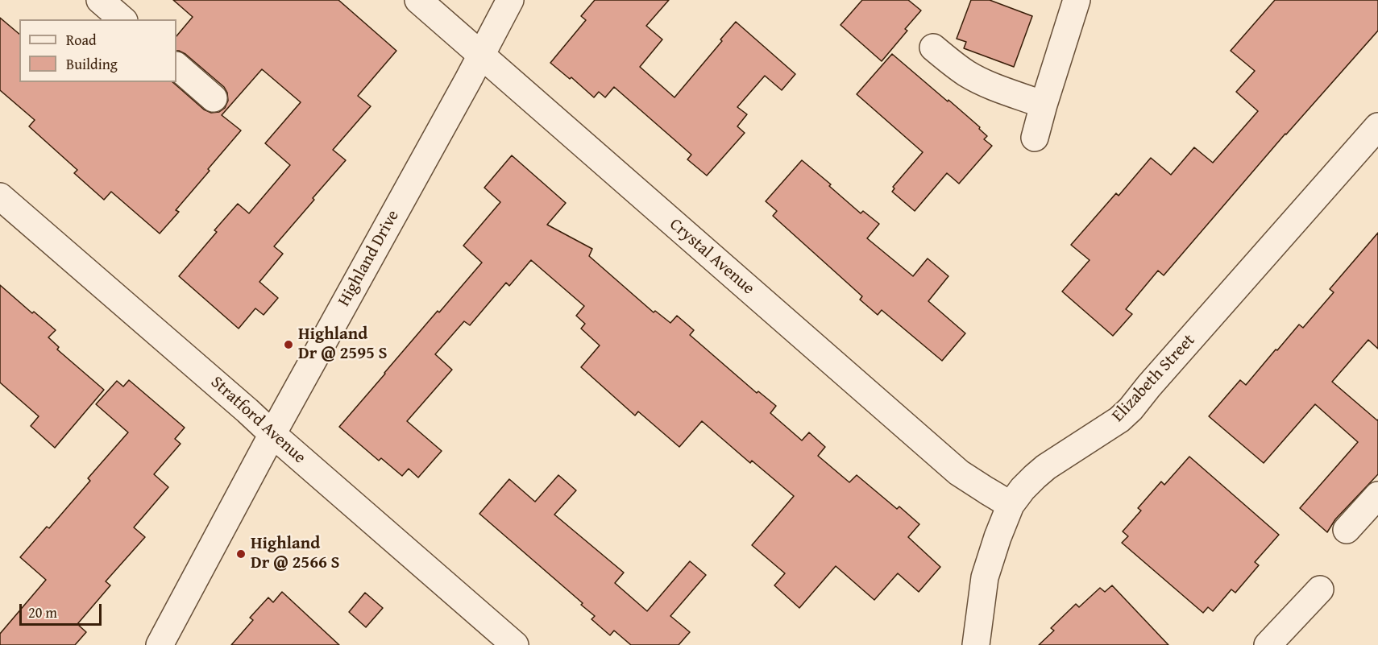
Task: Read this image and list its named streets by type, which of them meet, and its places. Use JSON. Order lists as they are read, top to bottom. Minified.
{"streets":{"street":["Crystal Avenue","Highland Drive","Elizabeth Street","Stratford Avenue"]},"crossings":[["Crystal Avenue","Highland Drive"],["Crystal Avenue","Elizabeth Street"],["Highland Drive","Stratford Avenue"]],"places":["Highland Dr @ 2595 S","Highland Dr @ 2566 S"],"legend":["Road","Building"],"scale_bar":"20 m"}
